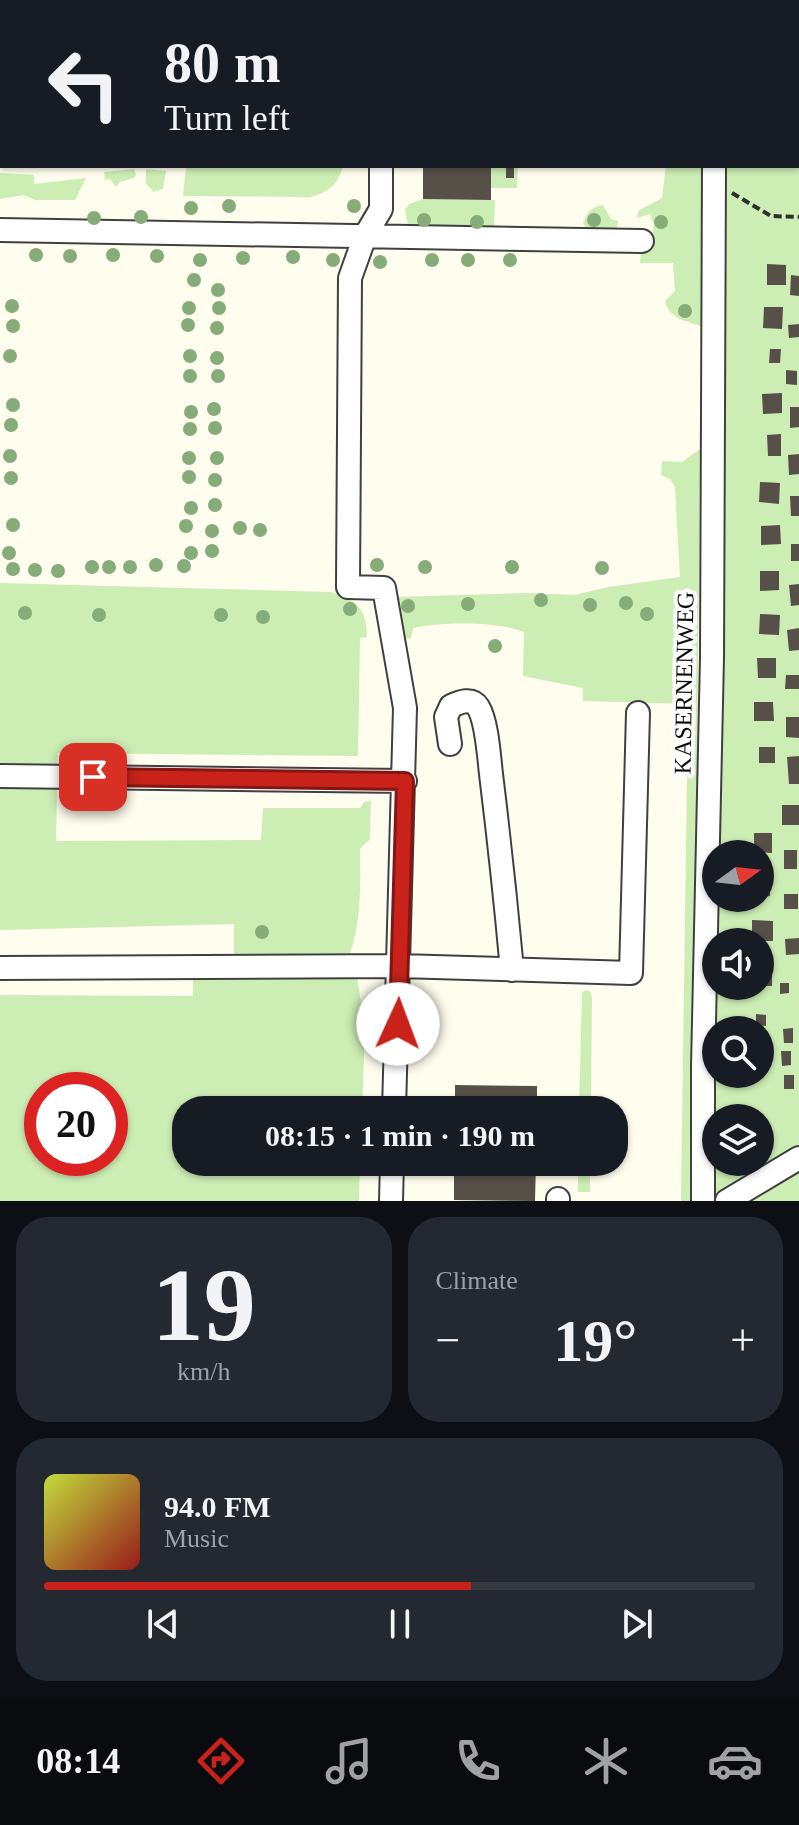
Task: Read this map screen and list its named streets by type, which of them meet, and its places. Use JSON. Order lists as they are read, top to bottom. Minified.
{"streets":{"lane":["KASERNENWEG"]},"north":"right","page":{"turn":["80 m","Turn left"],"limit":"20","trip":"08:15 · 1 min · 190 m","tile":[["19","km/h"],"Climate"],"heat":["−","19°","+"],"song":["94.0 FM","Music"],"tabs":"08:14"}}
